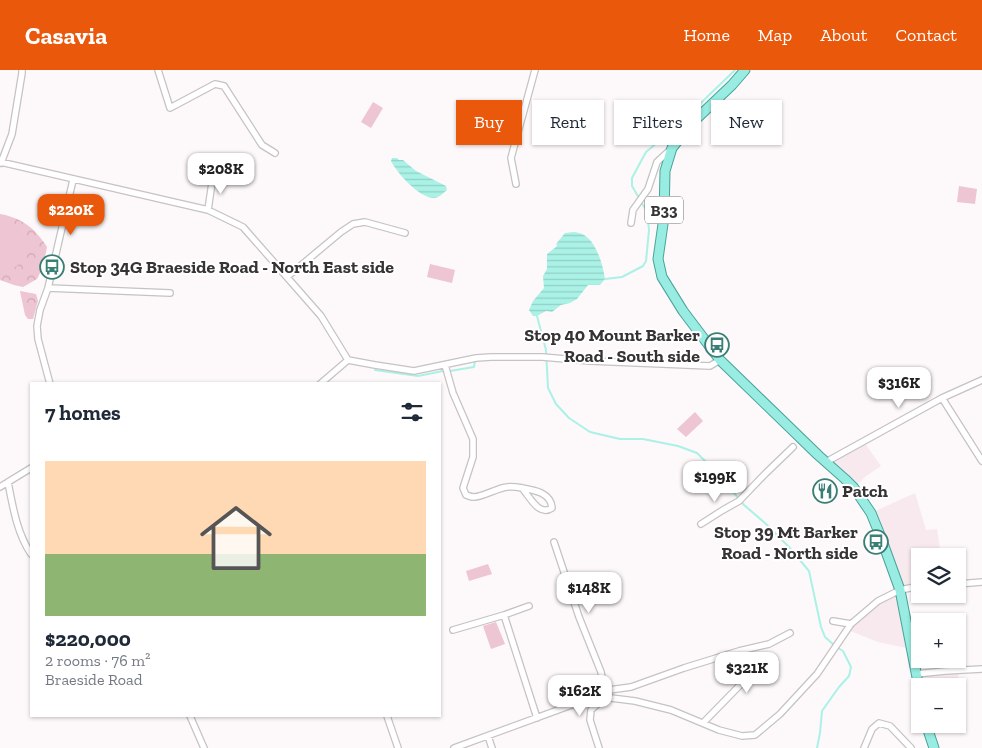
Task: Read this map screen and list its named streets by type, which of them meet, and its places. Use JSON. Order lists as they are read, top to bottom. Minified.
{"streets":{"main road":["B33"]},"places":{"bus stop":["Stop 34G Braeside Road - North East side","Stop 40 Mount Barker Road - South side","Stop 39 Mt Barker Road - North side"],"restaurant":["Patch"]},"page":{"header":"Casavia","nav":["Home","Map","About","Contact"],"chip":["Buy","Rent","Filters","New"],"price":["$208K","$220K","$316K","$199K","$148K","$321K","$162K"],"heading":"7 homes","list":[{"name":"$220,000","note":"2 rooms · 76 m² · Braeside Road"}],"map_buttons":["+","−"]}}
